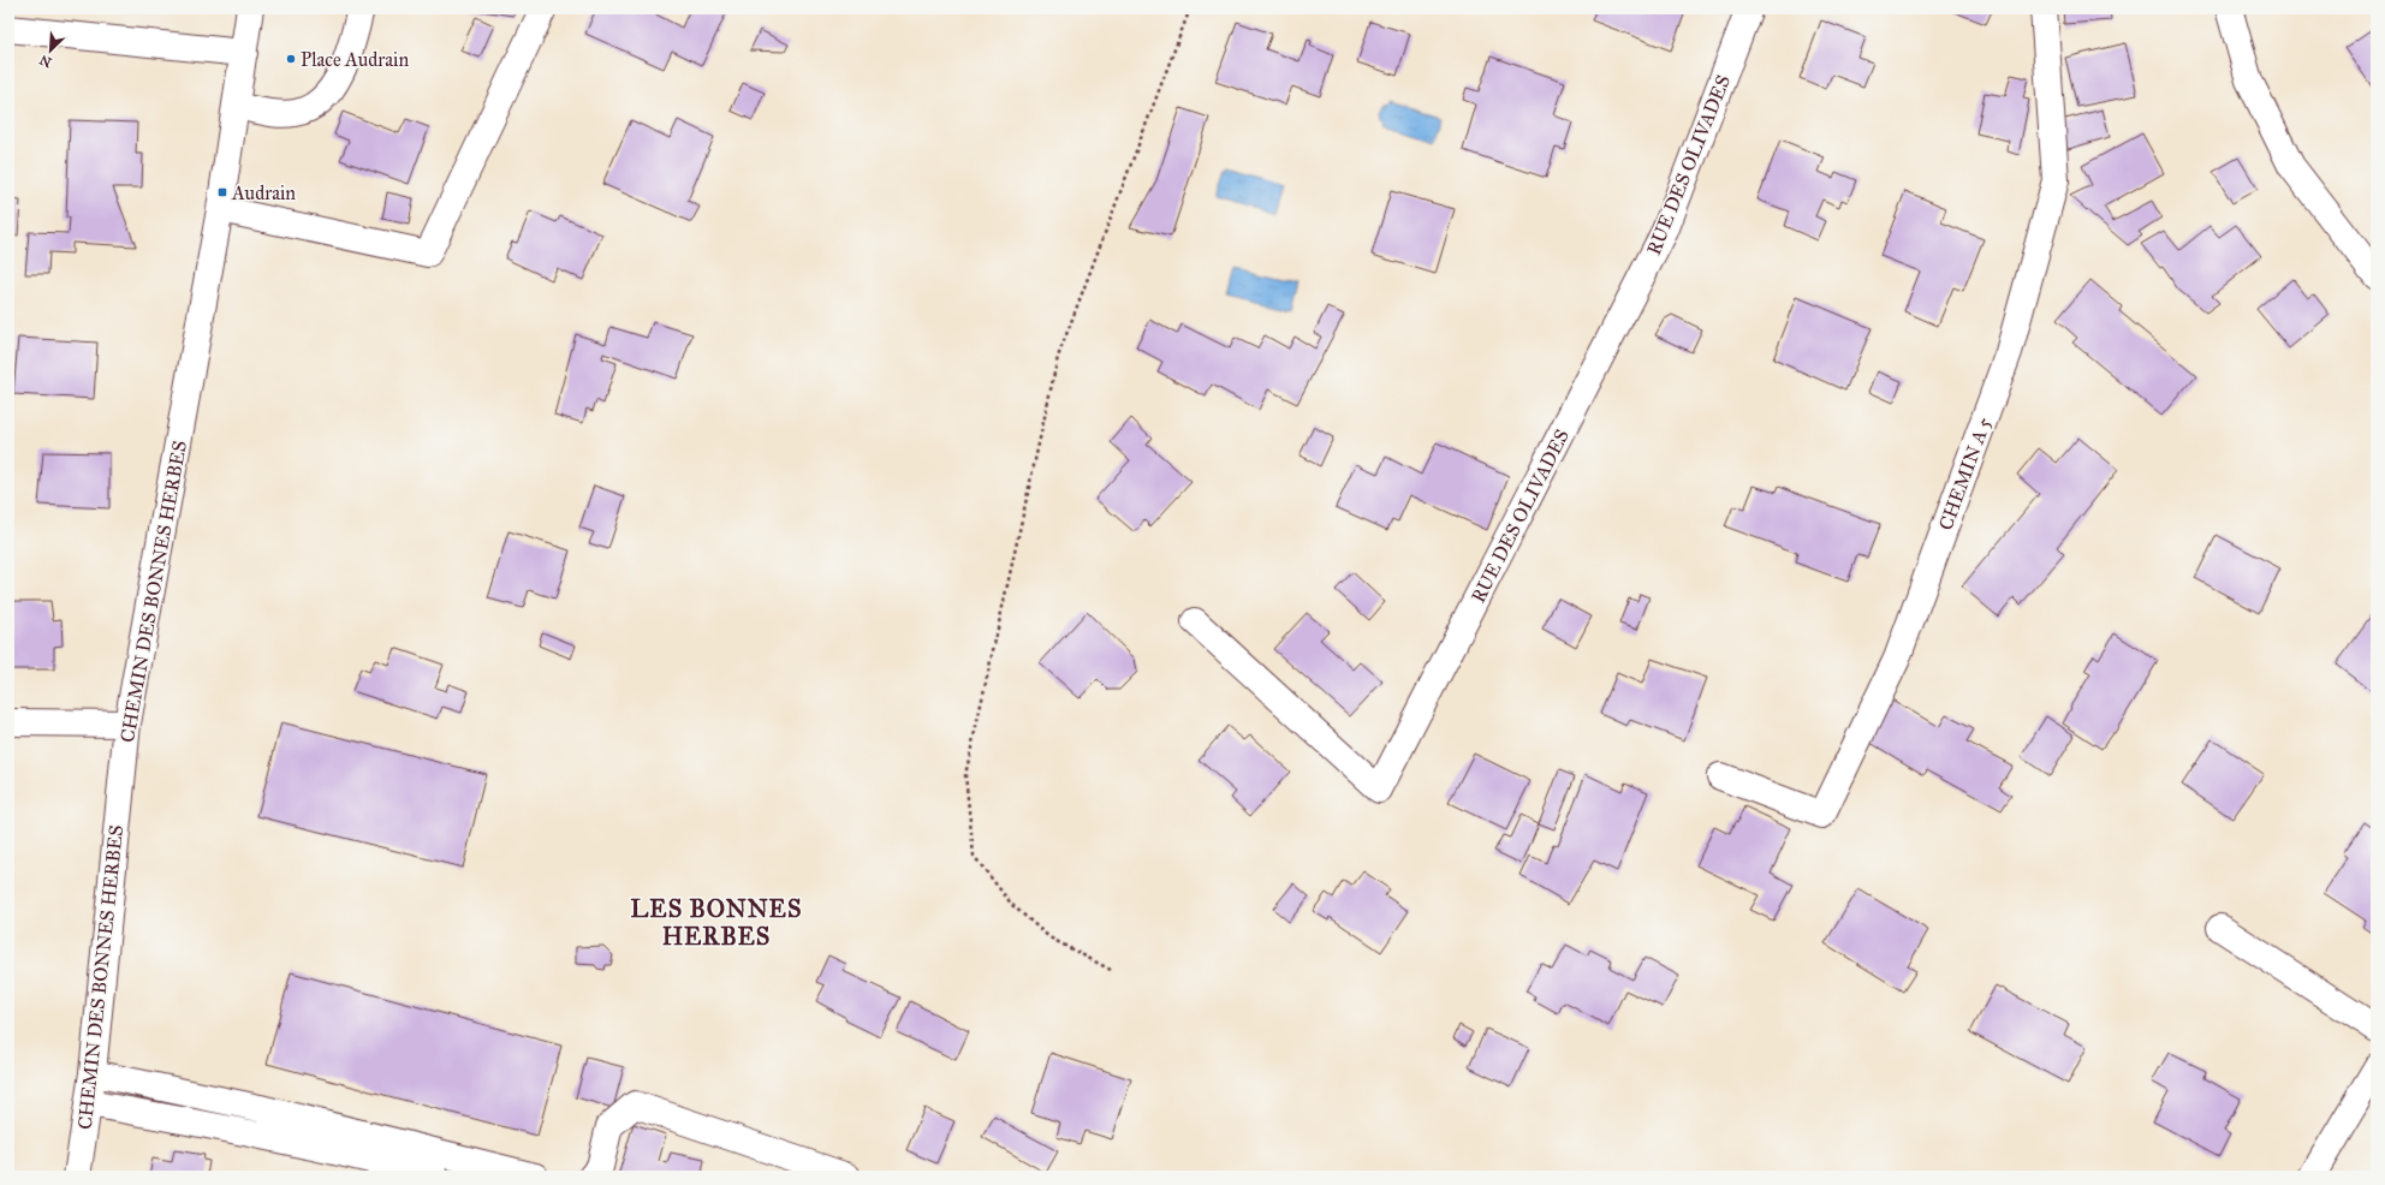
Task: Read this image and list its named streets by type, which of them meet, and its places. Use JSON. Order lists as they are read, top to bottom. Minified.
{"streets":{"street":["RUE DES OLIVADES","CHEMIN A 5","CHEMIN DES BONNES HERBES"]},"districts":["LES BONNES HERBES"],"places":{"other":["Place Audrain"],"transit":["Audrain"]},"north":"bottom left"}
